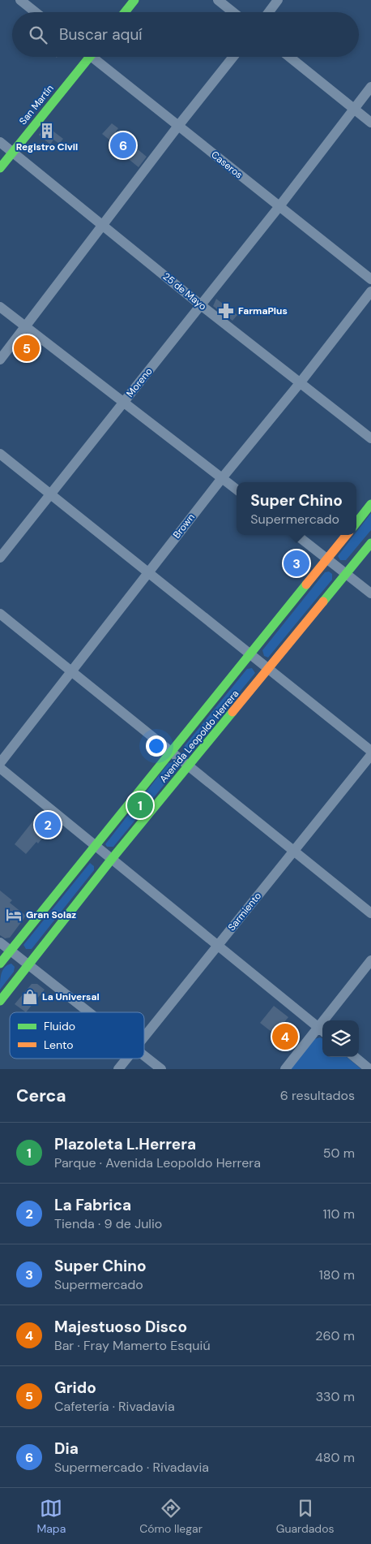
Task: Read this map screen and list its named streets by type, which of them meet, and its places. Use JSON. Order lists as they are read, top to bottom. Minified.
{"streets":{"street":["San Martín","Caseros","25 de Mayo","Moreno","Brown","Avenida Leopoldo Herrera","Sarmiento"]},"crossings":[["San Martín","25 de Mayo"],["Caseros","Moreno"],["25 de Mayo","Moreno"],["25 de Mayo","Brown"]],"places":{"building":["Registro Civil"],"pharmacy":["FarmaPlus"],"hotel":["Gran Solaz"],"shop":["La Universal"]},"legend":["Fluido","Lento"],"page":{"search":"Buscar aquí","pins":["6","5","3","1","2","4"],"popup":["Super Chino","Supermercado"],"heading":["Cerca","6 resultados"],"list":[{"mark":"1","name":"Plazoleta L.Herrera","note":"Parque · Avenida Leopoldo Herrera","value":"50 m"},{"mark":"2","name":"La Fabrica","note":"Tienda · 9 de Julio","value":"110 m"},{"mark":"3","name":"Super Chino","note":"Supermercado","value":"180 m"},{"mark":"4","name":"Majestuoso Disco","note":"Bar · Fray Mamerto Esquiú","value":"260 m"},{"mark":"5","name":"Grido","note":"Cafetería · Rivadavia","value":"330 m"},{"mark":"6","name":"Dia","note":"Supermercado · Rivadavia","value":"480 m"}],"nav":["Mapa","Cómo llegar","Guardados"]}}
